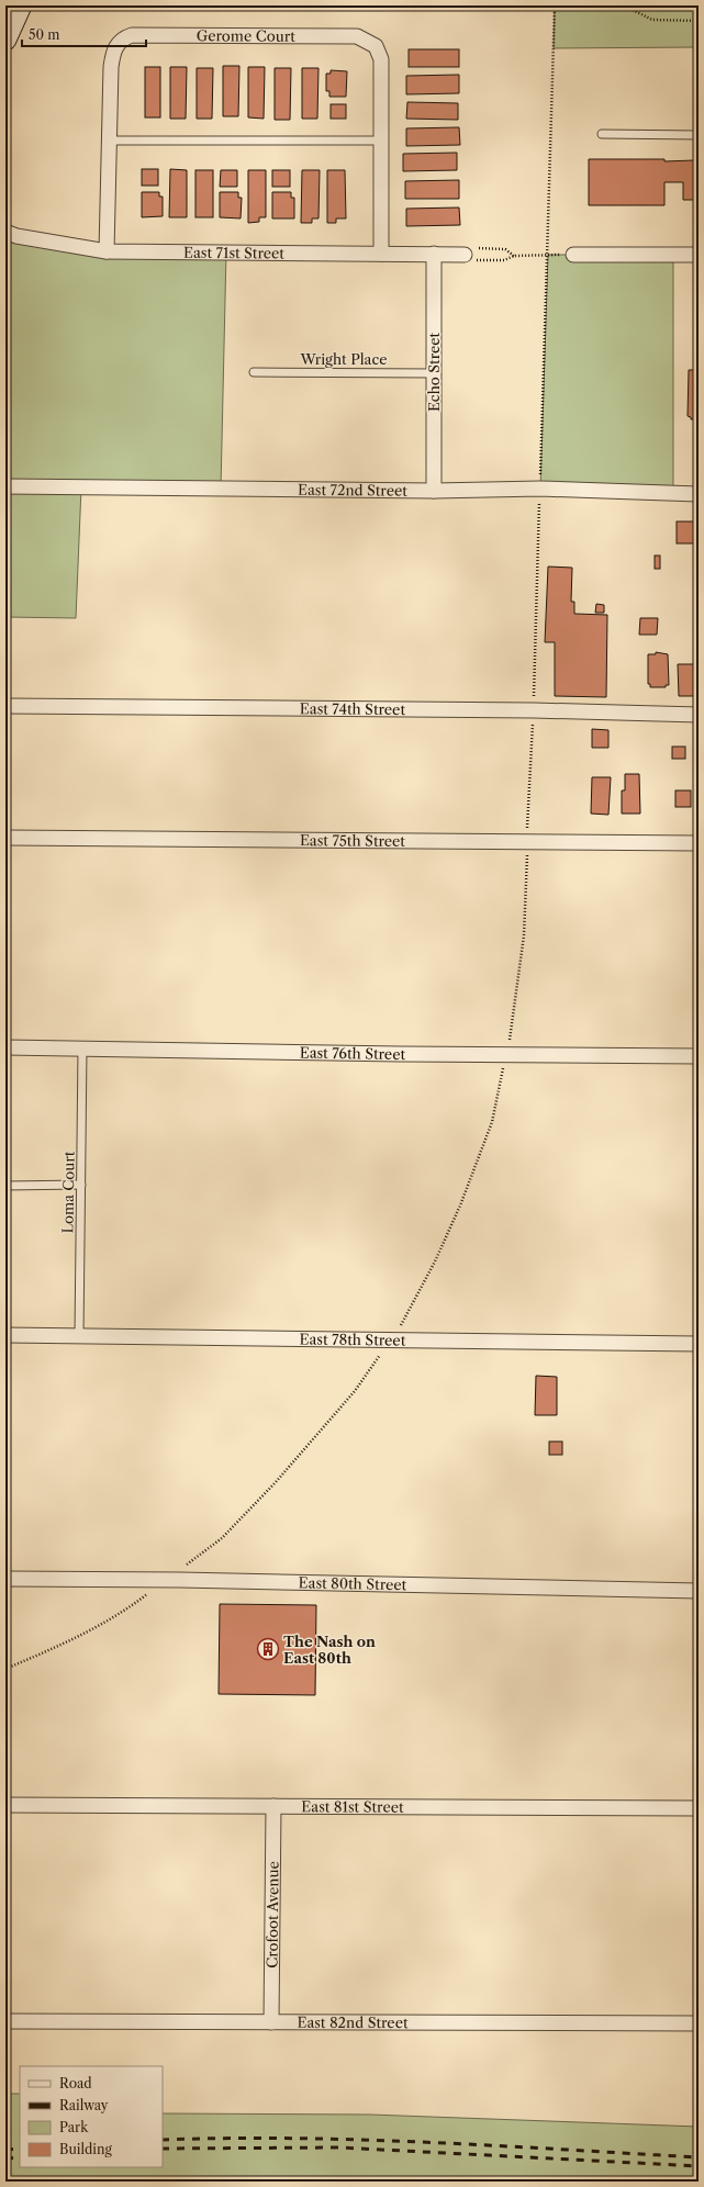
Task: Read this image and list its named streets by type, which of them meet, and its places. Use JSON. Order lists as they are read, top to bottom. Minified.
{"streets":{"street":["Gerome Court","East 71st Street","Echo Street","East 72nd Street","East 74th Street","East 75th Street","East 76th Street","East 78th Street","East 80th Street","East 81st Street","Crofoot Avenue","East 82nd Street"],"lane":["Wright Place","Loma Court"]},"crossings":[["Gerome Court","East 71st Street"],["East 71st Street","Echo Street"],["Wright Place","Echo Street"],["Echo Street","East 72nd Street"],["East 76th Street","Loma Court"],["Loma Court","East 78th Street"],["East 81st Street","Crofoot Avenue"],["Crofoot Avenue","East 82nd Street"]],"places":{"building":["The Nash on East 80th"]},"legend":["Road","Railway","Park","Building"],"scale_bar":"50 m"}
